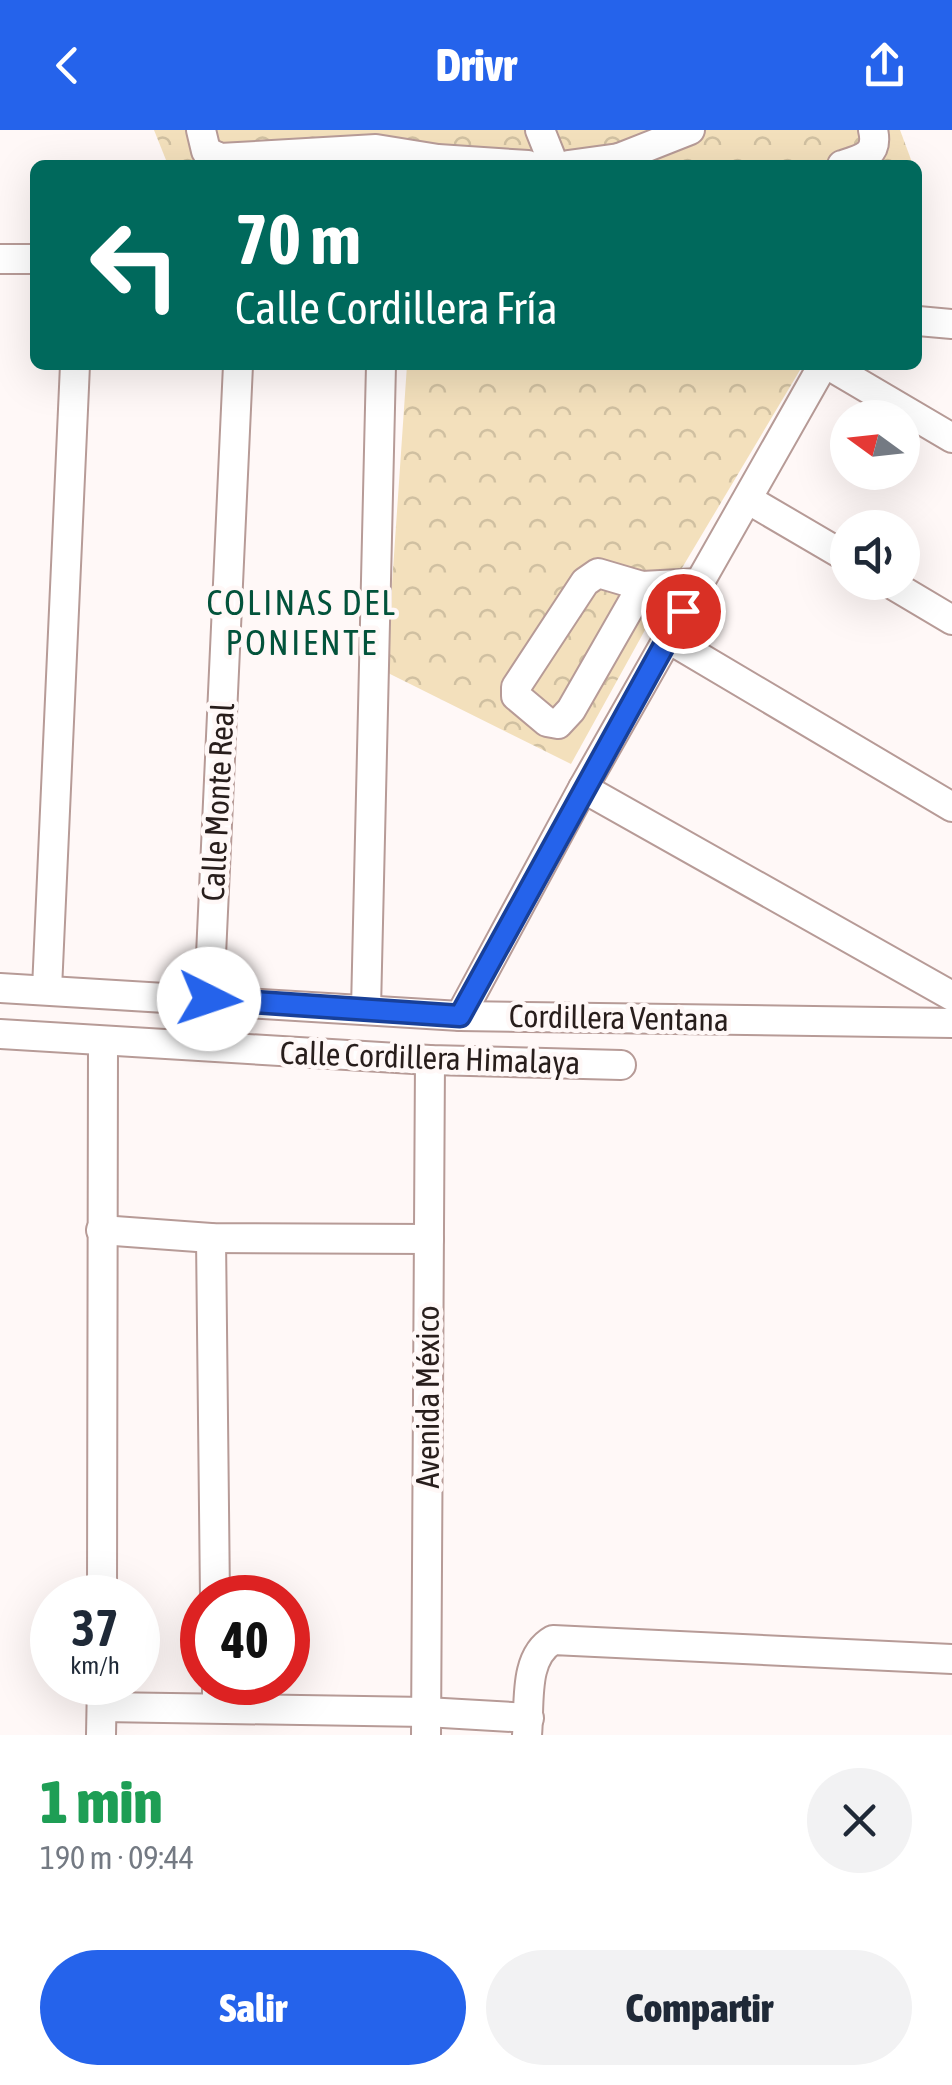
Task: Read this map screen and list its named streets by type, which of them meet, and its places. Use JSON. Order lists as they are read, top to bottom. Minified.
{"streets":{"street":["Calle Monte Real","Cordillera Ventana","Calle Cordillera Himalaya","Avenida México"]},"crossings":[["Calle Monte Real","Cordillera Ventana"],["Calle Cordillera Himalaya","Avenida México"]],"districts":["COLINAS DEL PONIENTE"],"north":"left","page":{"header":"Drivr","turn":["70 m","Calle Cordillera Fría"],"speed":"37 km/h","limit":"40","heading":["1 min","190 m · 09:44"],"buttons":["Salir","Compartir"]}}
